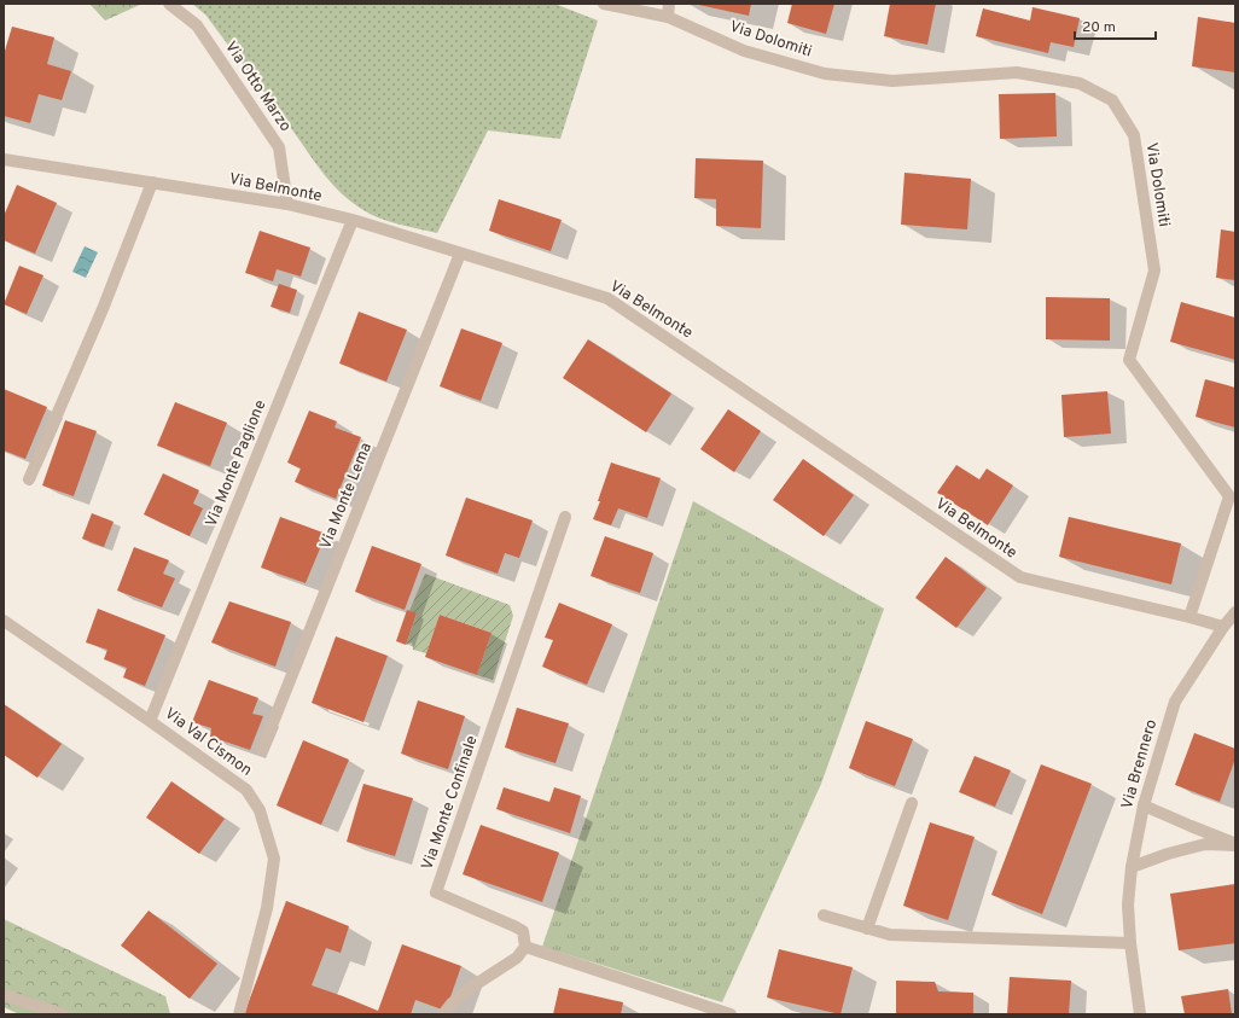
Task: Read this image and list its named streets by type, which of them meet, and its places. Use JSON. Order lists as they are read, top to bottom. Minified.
{"streets":{"street":["Via Dolomiti","Via Otto Marzo","Via Belmonte","Via Monte Paglione","Via Monte Lema","Via Val Cismon","Via Brennero","Via Monte Confinale"]},"crossings":[["Via Dolomiti","Via Belmonte"],["Via Otto Marzo","Via Belmonte"],["Via Belmonte","Via Monte Paglione"],["Via Belmonte","Via Monte Lema"],["Via Belmonte","Via Brennero"],["Via Monte Paglione","Via Val Cismon"]],"scale_bar":"20 m"}
